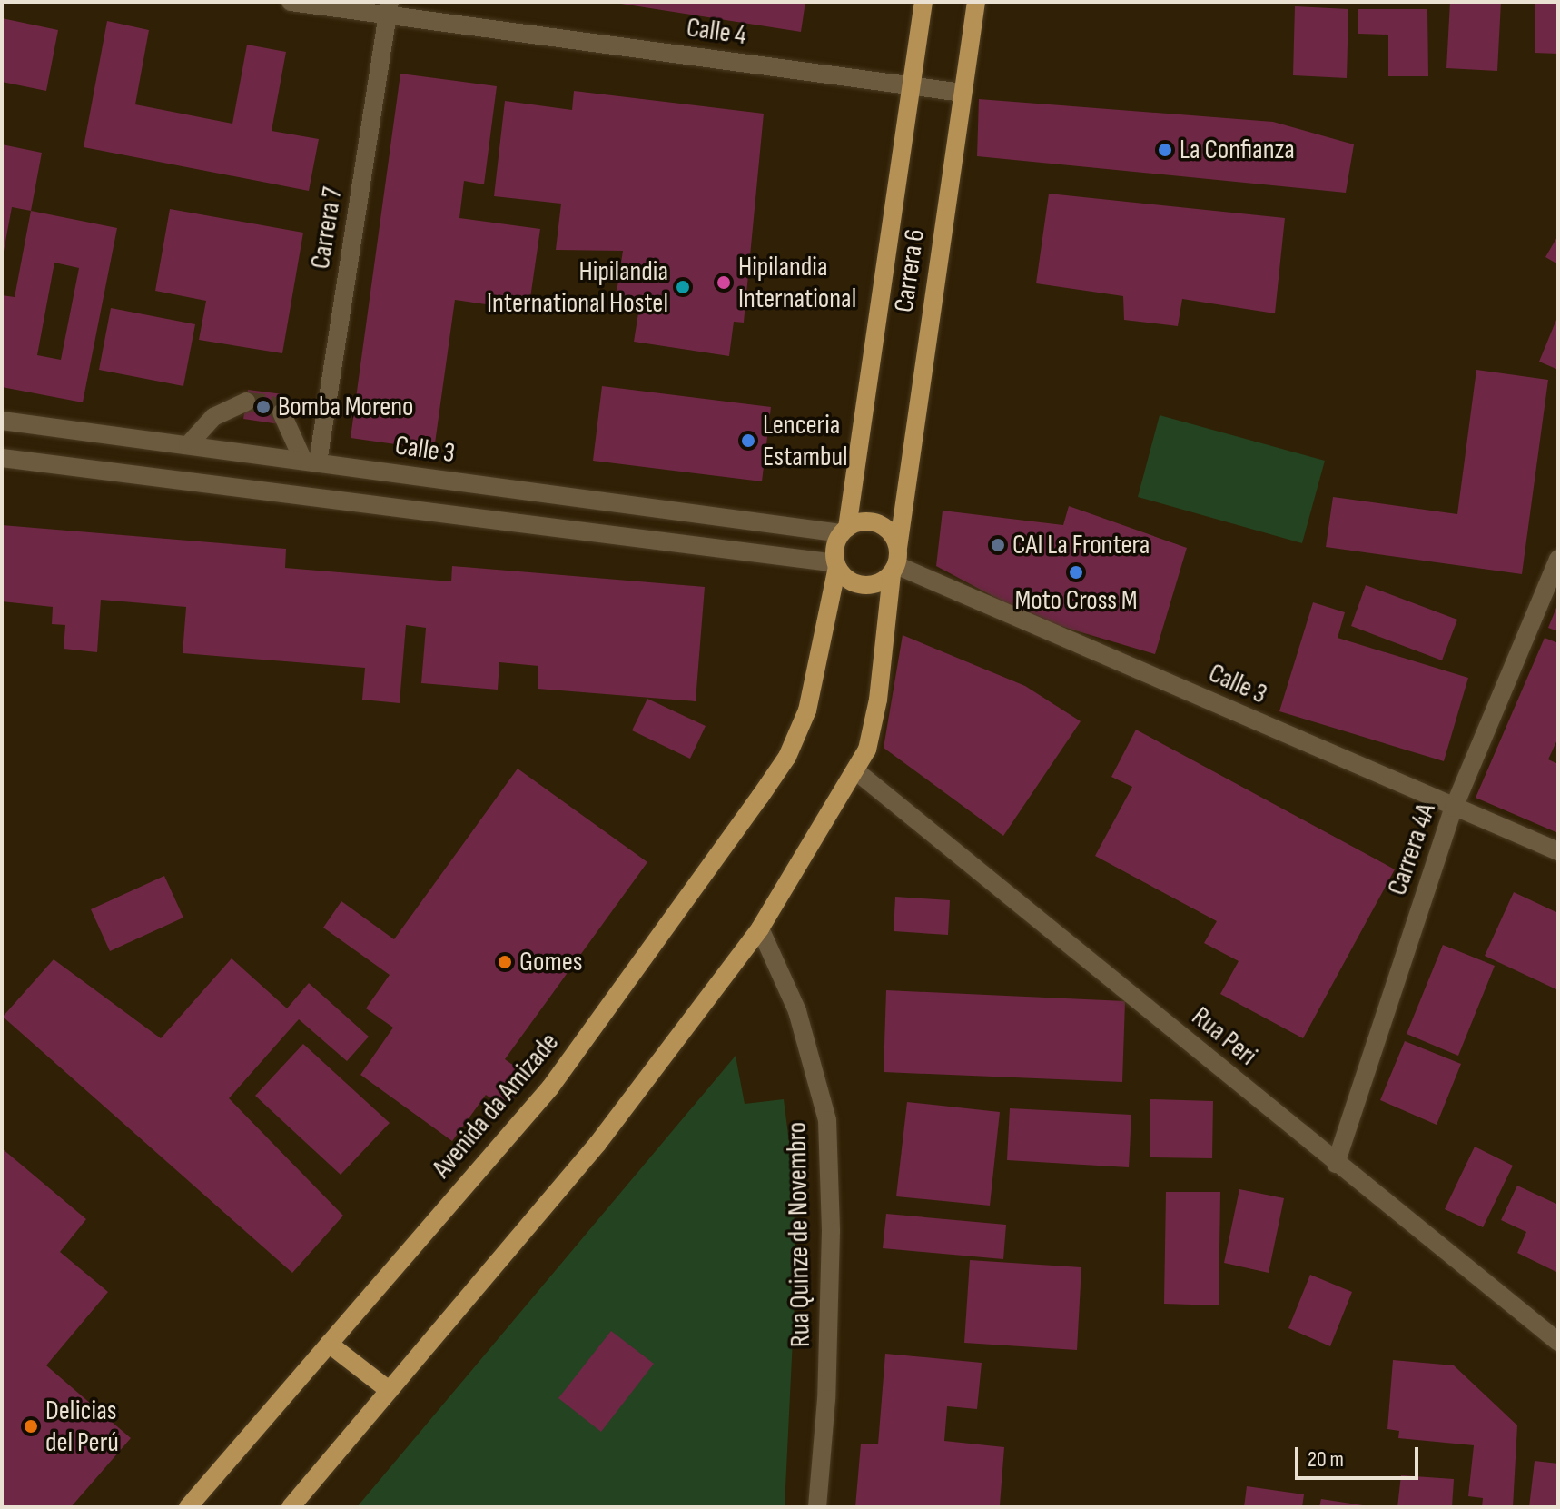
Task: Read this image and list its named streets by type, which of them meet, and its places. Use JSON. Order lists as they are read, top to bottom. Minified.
{"streets":{"main road":["Carrera 6","Avenida da Amizade"],"street":["Calle 4","Carrera 7","Calle 3","Carrera 4A","Rua Peri","Rua Quinze de Novembro"]},"crossings":[["Calle 4","Carrera 7"],["Calle 4","Carrera 6"],["Carrera 7","Calle 3"],["Carrera 6","Calle 3"],["Carrera 6","Rua Peri"],["Carrera 6","Avenida da Amizade"],["Calle 3","Carrera 4A"],["Calle 3","Avenida da Amizade"],["Carrera 4A","Rua Peri"]],"places":["La Confianza","Hipilandia International","Hipilandia International Hostel","Bomba Moreno","Lenceria Estambul","CAI La Frontera","Moto Cross M","Gomes","Delicias del Perú"],"scale_bar":"20 m"}
